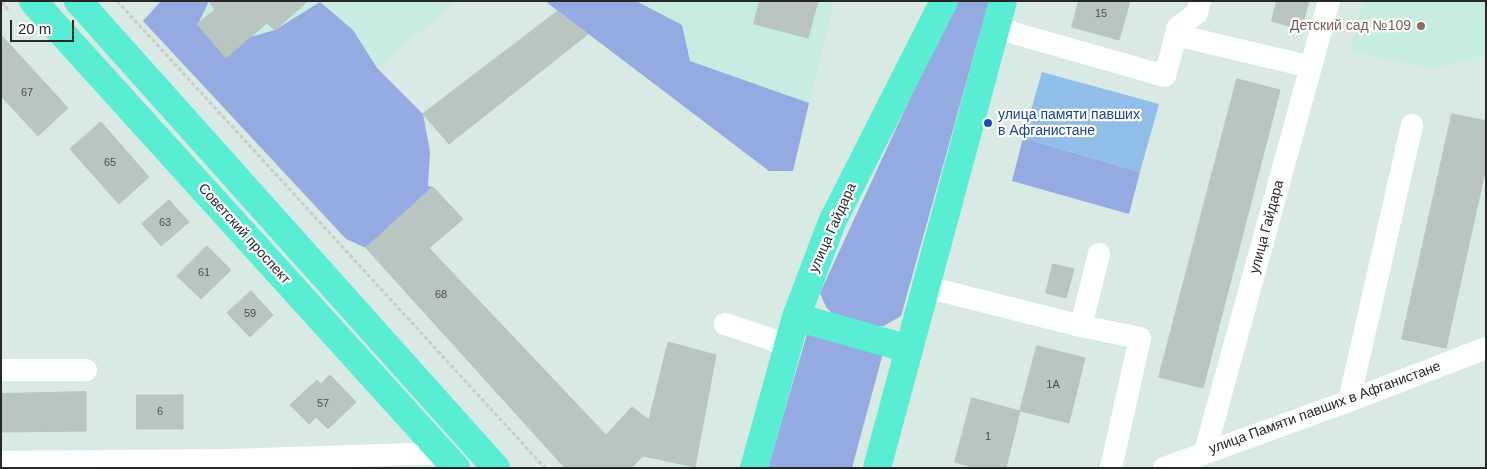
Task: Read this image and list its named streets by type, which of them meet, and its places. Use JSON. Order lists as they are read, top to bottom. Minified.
{"streets":{"main road":["улица Гайдара","Советский проспект"],"street":["улица Памяти павших в Афганистане"]},"crossings":[["улица Гайдара","улица Памяти павших в Афганистане"]],"places":["Детский сад №109","улица памяти павших в Афганистане"],"house_numbers":["15","67","65","63","61","68","59","1А","57","6","1"],"scale_bar":"20 m"}
